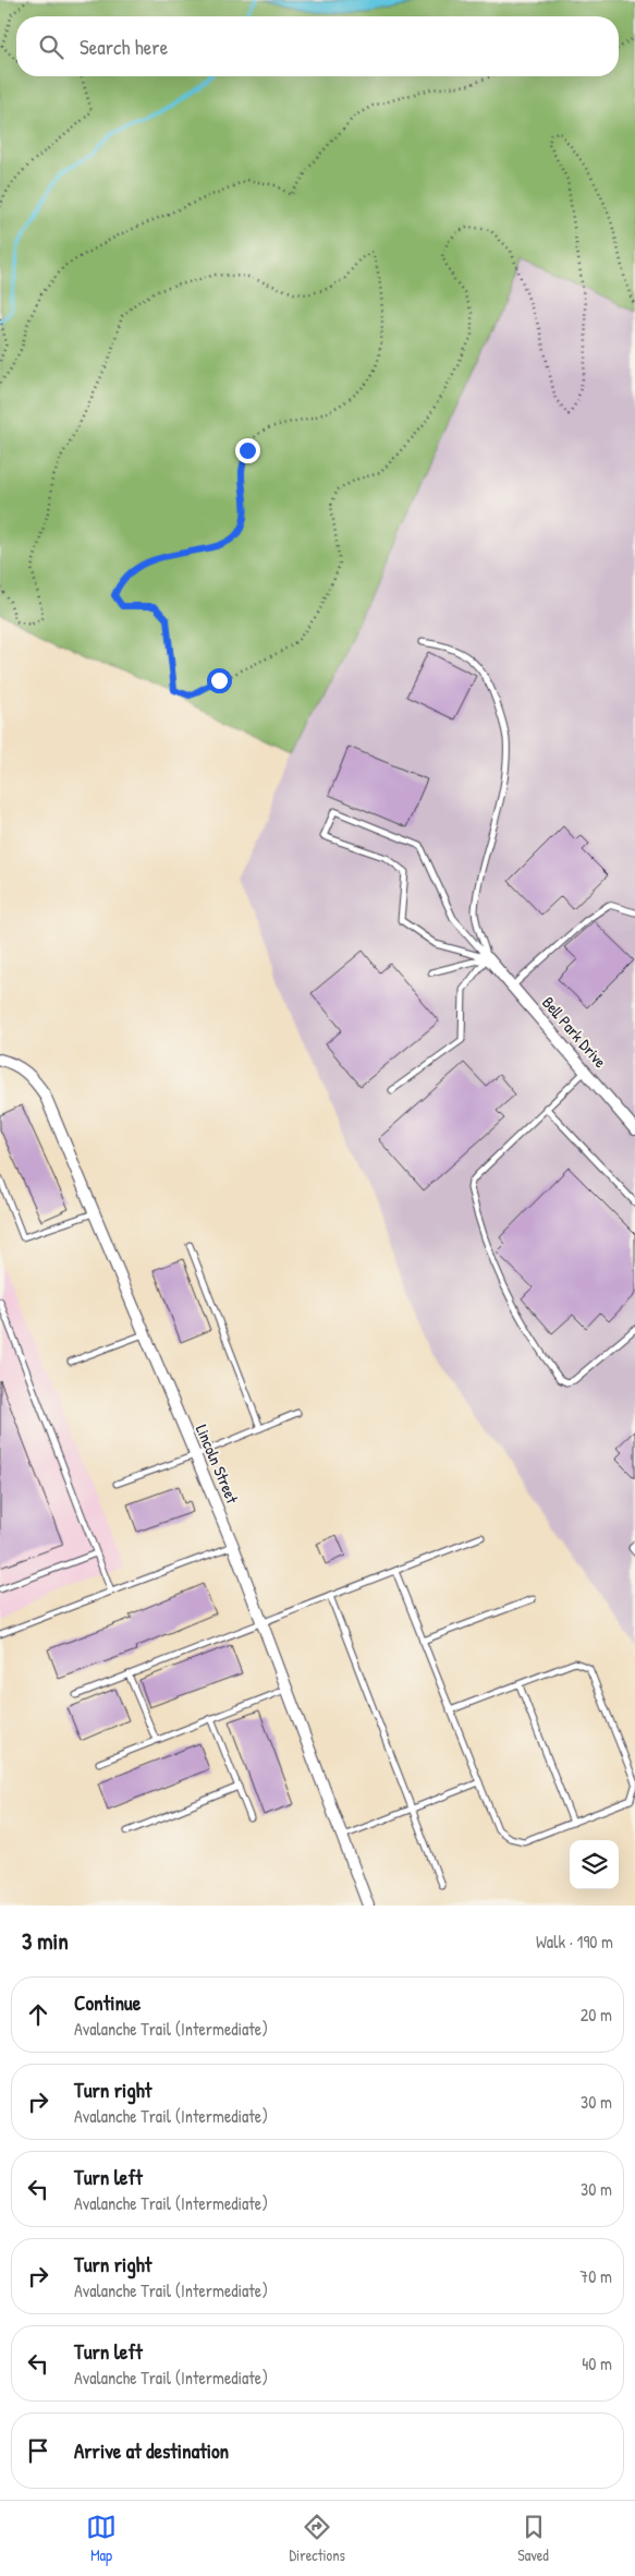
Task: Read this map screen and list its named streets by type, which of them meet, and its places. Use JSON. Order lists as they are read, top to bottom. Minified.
{"streets":{"street":["Bell Park Drive","Lincoln Street"]},"page":{"search":"Search here","heading":["3 min","Walk · 190 m"],"list":[["Continue","Avalanche Trail (Intermediate)","20 m"],["Turn right","Avalanche Trail (Intermediate)","30 m"],["Turn left","Avalanche Trail (Intermediate)","30 m"],["Turn right","Avalanche Trail (Intermediate)","70 m"],["Turn left","Avalanche Trail (Intermediate)","40 m"],"Arrive at destination"],"nav":["Map","Directions","Saved"]}}
